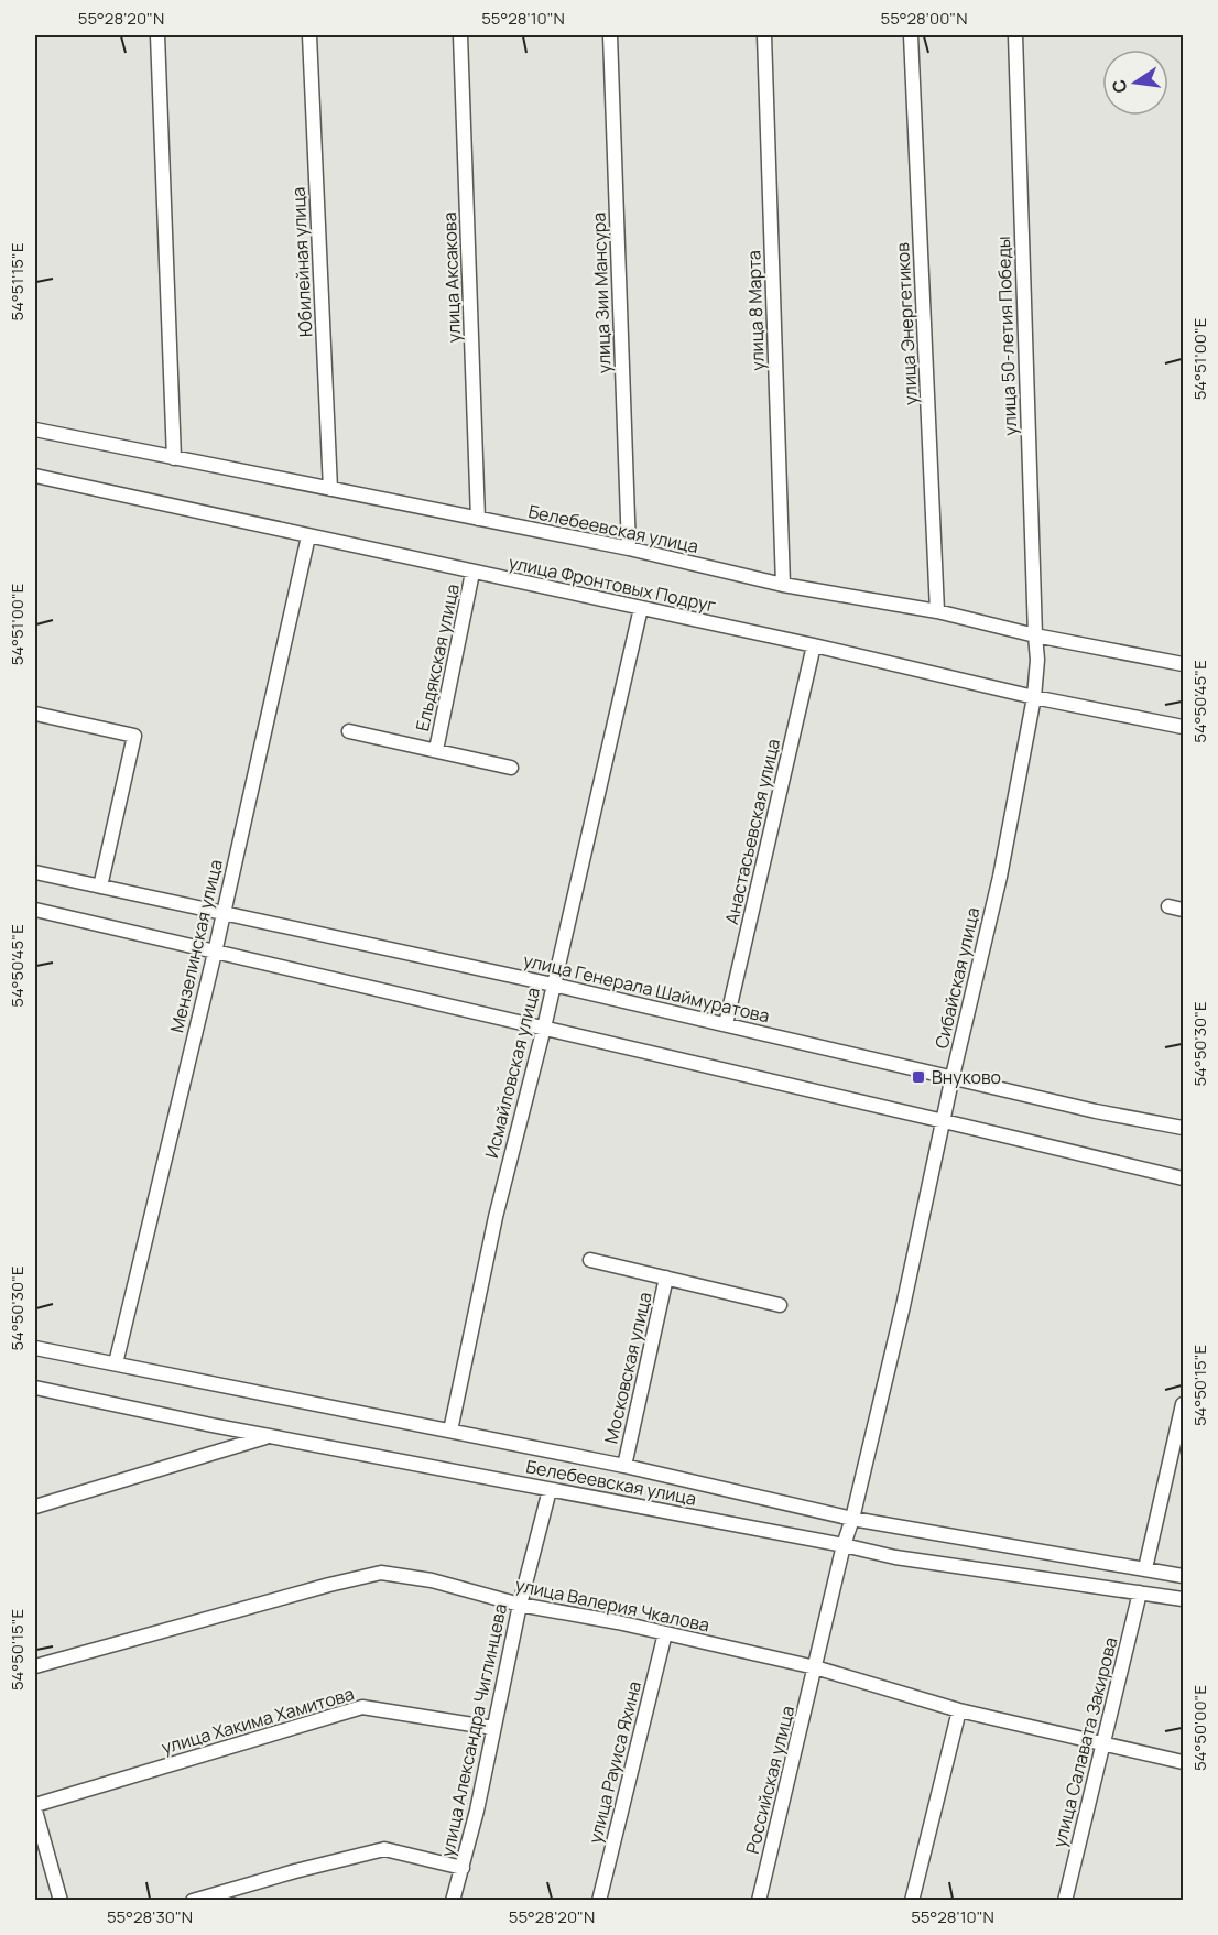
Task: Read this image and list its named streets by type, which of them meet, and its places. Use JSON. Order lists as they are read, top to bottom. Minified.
{"streets":{"street":["Юбилейная улица","улица Аксакова","улица Зии Мансура","улица 8 Марта","улица Энергетиков","улица 50-летия Победы","Белебеевская улица","улица Фронтовых Подруг","Ельдякская улица","Анастасьевская улица","Мензелинская улица","Сибайская улица","улица Генерала Шаймуратова","Исмайловская улица","Московская улица","улица Валерия Чкалова","улица Хакима Хамитова","улица Александра Чиглинцева","улица Салавата Закирова","улица Рауиса Яхина","Российская улица"]},"crossings":[["Юбилейная улица","Белебеевская улица"],["улица Аксакова","Белебеевская улица"],["улица Зии Мансура","Белебеевская улица"],["улица 8 Марта","Белебеевская улица"],["улица Энергетиков","Белебеевская улица"],["улица 50-летия Победы","Белебеевская улица"],["улица 50-летия Победы","Сибайская улица"],["Белебеевская улица","Мензелинская улица"],["Белебеевская улица","Сибайская улица"],["Белебеевская улица","Исмайловская улица"],["Белебеевская улица","Московская улица"],["Белебеевская улица","улица Александра Чиглинцева"],["Белебеевская улица","улица Салавата Закирова"],["Белебеевская улица","Российская улица"],["улица Фронтовых Подруг","Ельдякская улица"],["улица Фронтовых Подруг","Анастасьевская улица"],["улица Фронтовых Подруг","Мензелинская улица"],["улица Фронтовых Подруг","Сибайская улица"],["улица Фронтовых Подруг","Исмайловская улица"],["Анастасьевская улица","улица Генерала Шаймуратова"],["Мензелинская улица","улица Генерала Шаймуратова"],["Сибайская улица","улица Генерала Шаймуратова"],["Сибайская улица","Российская улица"],["улица Генерала Шаймуратова","Исмайловская улица"],["улица Валерия Чкалова","улица Александра Чиглинцева"],["улица Валерия Чкалова","улица Салавата Закирова"],["улица Валерия Чкалова","улица Рауиса Яхина"],["улица Валерия Чкалова","Российская улица"],["улица Хакима Хамитова","улица Александра Чиглинцева"]],"places":{"transit":["Внуково"]},"north":"left","coordinates":["55°28'20\"N","55°28'10\"N","55°28'00\"N","54°51'15\"E","54°51'00\"E","54°50'45\"E","54°50'30\"E","54°50'15\"E","54°50'00\"E","55°28'30\"N"]}
